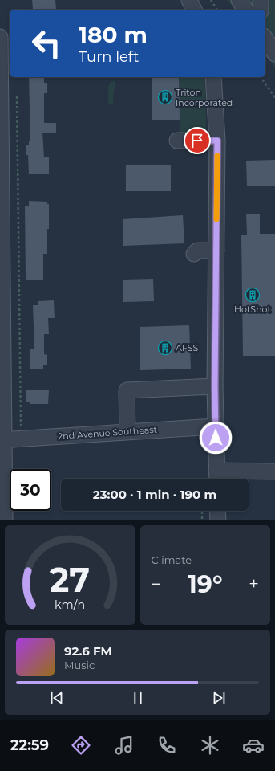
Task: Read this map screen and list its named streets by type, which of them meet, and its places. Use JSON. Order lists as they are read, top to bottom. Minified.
{"streets":{"street":["2nd Avenue Southeast"]},"places":{"building":["Triton Incorporated","HotShot","AFSS"]},"page":{"turn":["180 m","Turn left"],"limit":"30","trip":"23:00 · 1 min · 190 m","tile":"Climate","heat":["−","19°","+"],"song":["92.6 FM","Music"],"tabs":"22:59","gauge":["27","km/h"]}}
